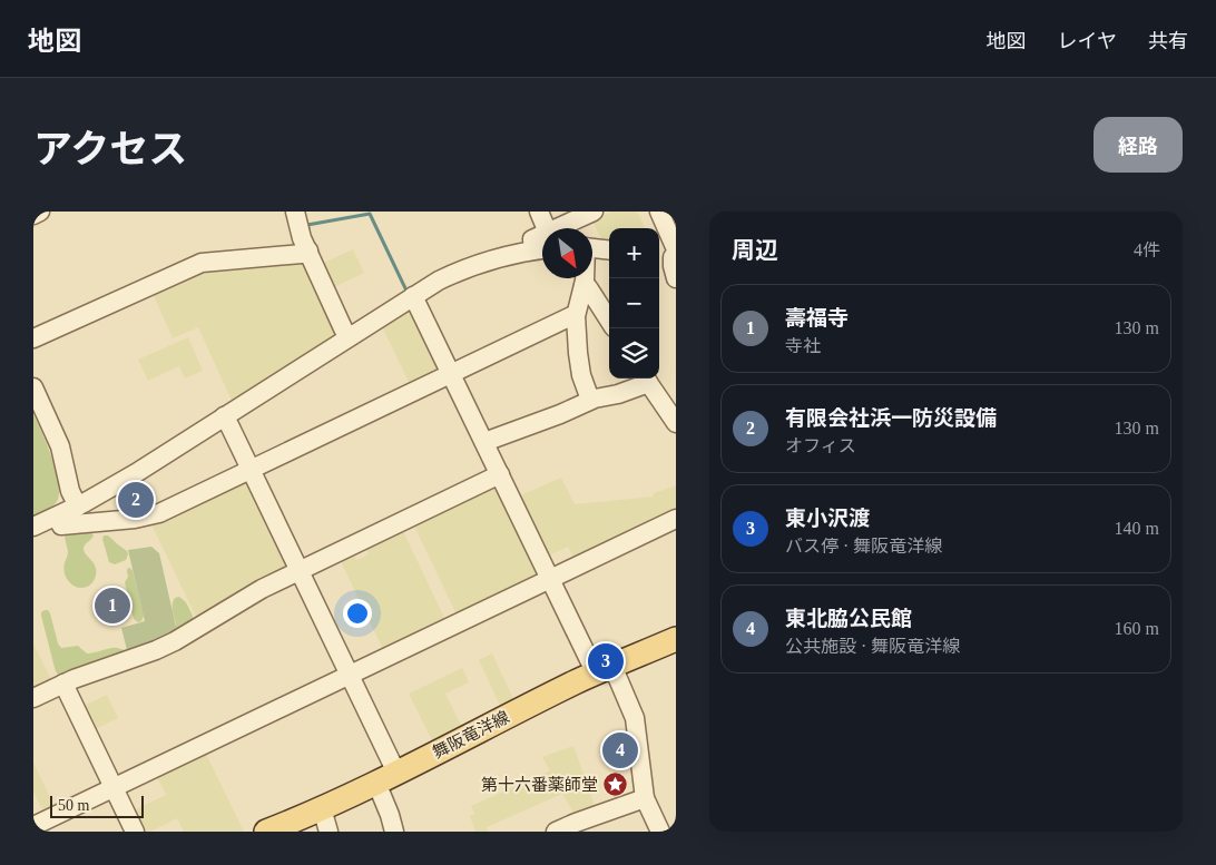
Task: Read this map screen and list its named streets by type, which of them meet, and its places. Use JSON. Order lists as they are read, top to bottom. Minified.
{"streets":{"main road":["舞阪竜洋線"]},"places":{"place":["第十六番薬師堂"]},"scale_bar":"50 m","north":"bottom right","page":{"header":"地図","nav":["地図","レイヤ","共有"],"title":"アクセス","buttons":"経路","heading":["周辺","4件"],"map_buttons":["+","−"],"list":[{"mark":"1","name":"壽福寺","note":"寺社","value":"130 m"},{"mark":"2","name":"有限会社浜一防災設備","note":"オフィス","value":"130 m"},{"mark":"3","name":"東小沢渡","note":"バス停 · 舞阪竜洋線","value":"140 m"},{"mark":"4","name":"東北脇公民館","note":"公共施設 · 舞阪竜洋線","value":"160 m"}],"pins":["2","1","3","4"],"scale":"50 m"}}
